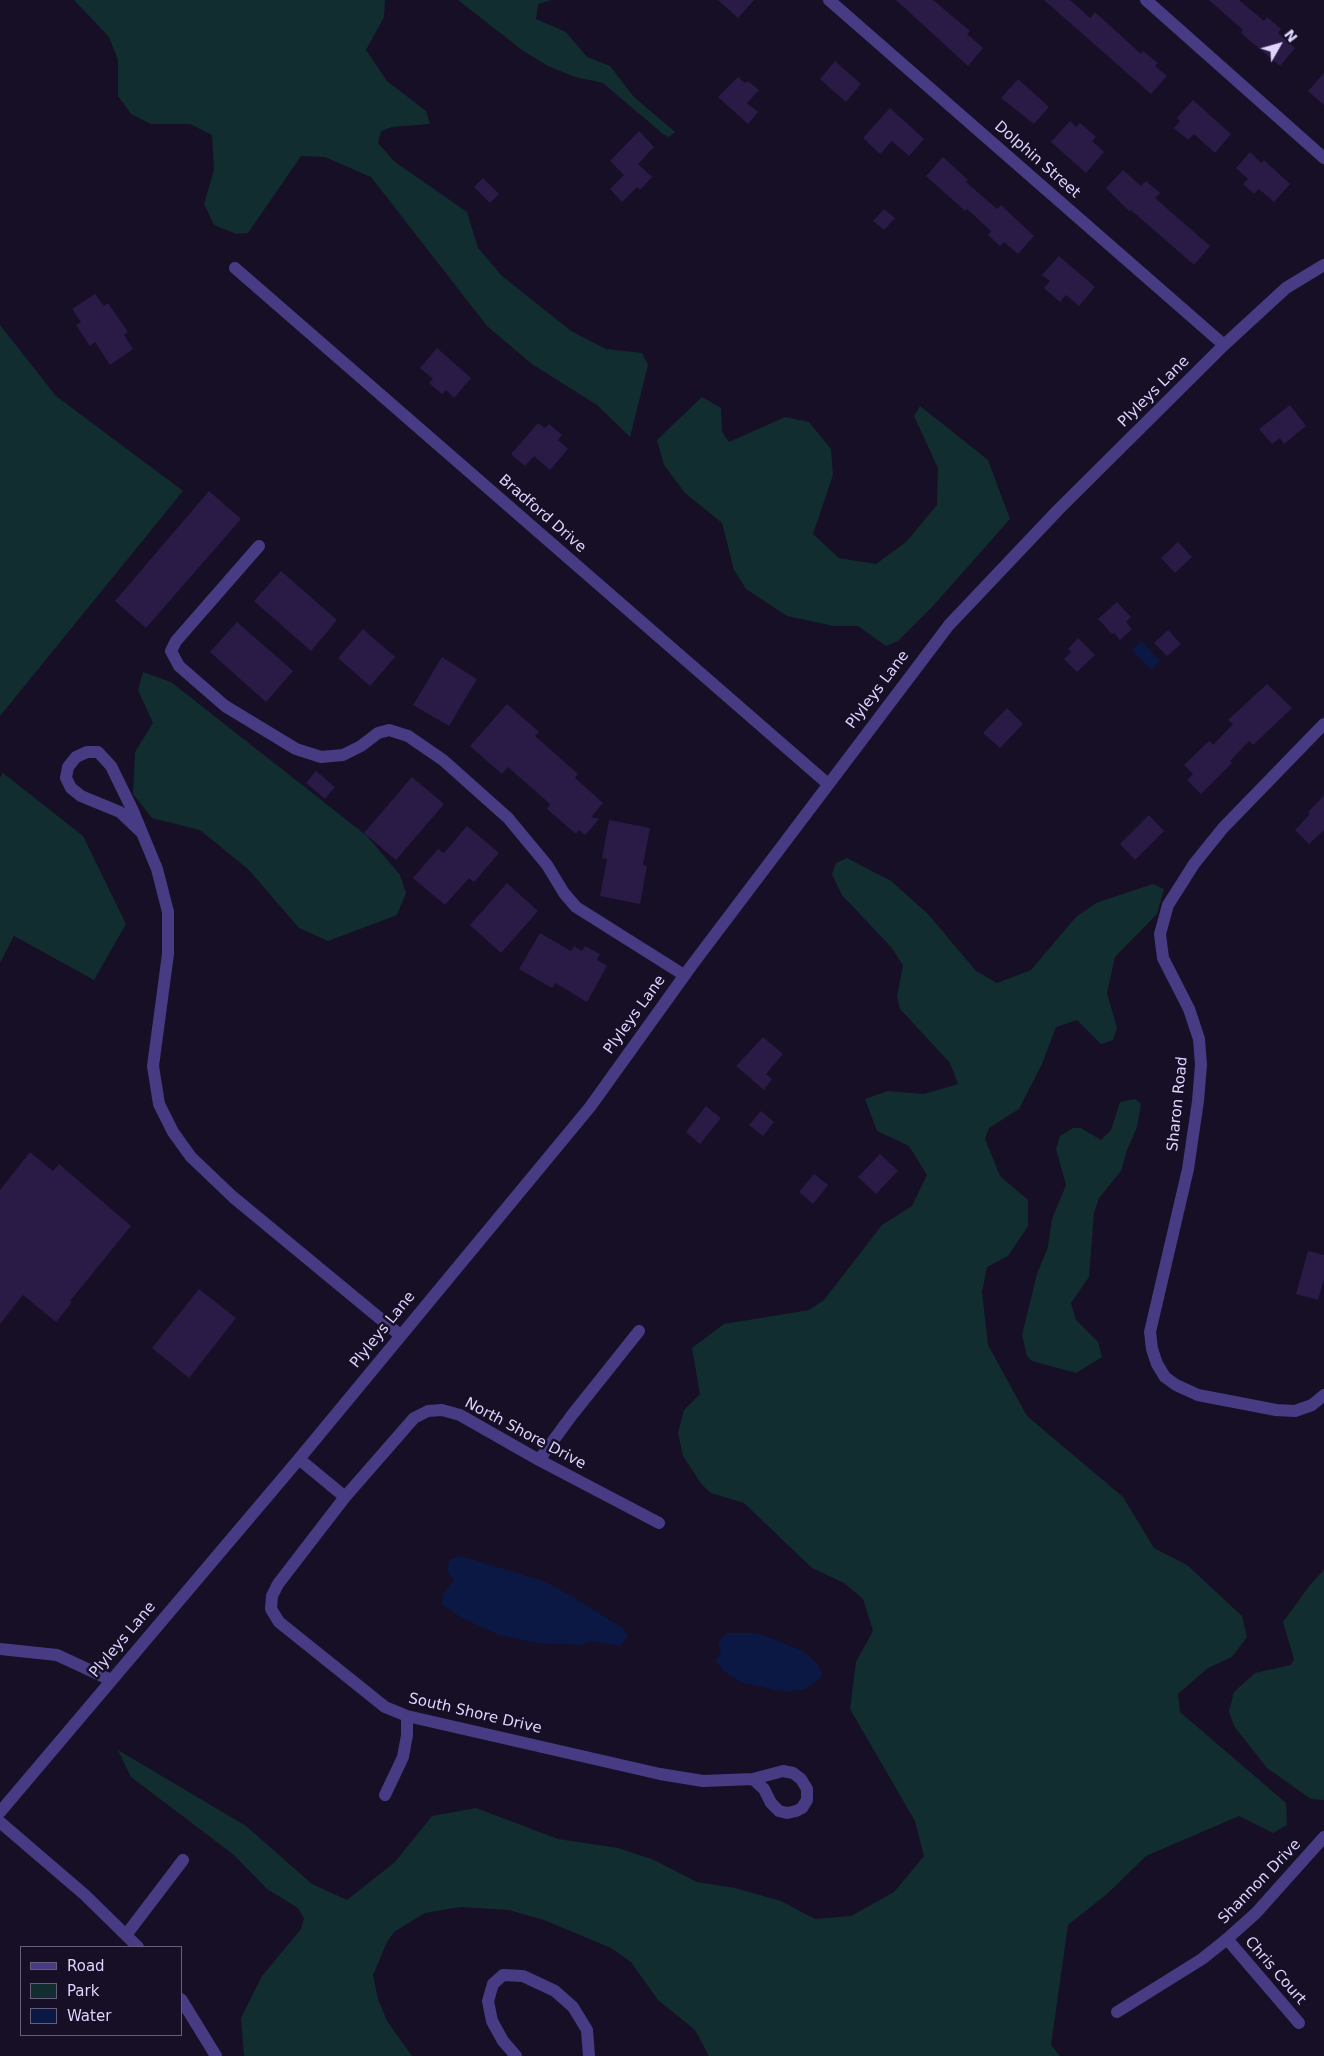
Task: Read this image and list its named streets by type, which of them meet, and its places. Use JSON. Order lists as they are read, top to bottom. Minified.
{"streets":{"street":["Dolphin Street","Plyleys Lane","Bradford Drive","Sharon Road","North Shore Drive","South Shore Drive","Shannon Drive","Chris Court"]},"crossings":[["Dolphin Street","Plyleys Lane"],["Plyleys Lane","Bradford Drive"],["North Shore Drive","South Shore Drive"],["Shannon Drive","Chris Court"]],"legend":["Road","Park","Water"],"north":"top right"}
